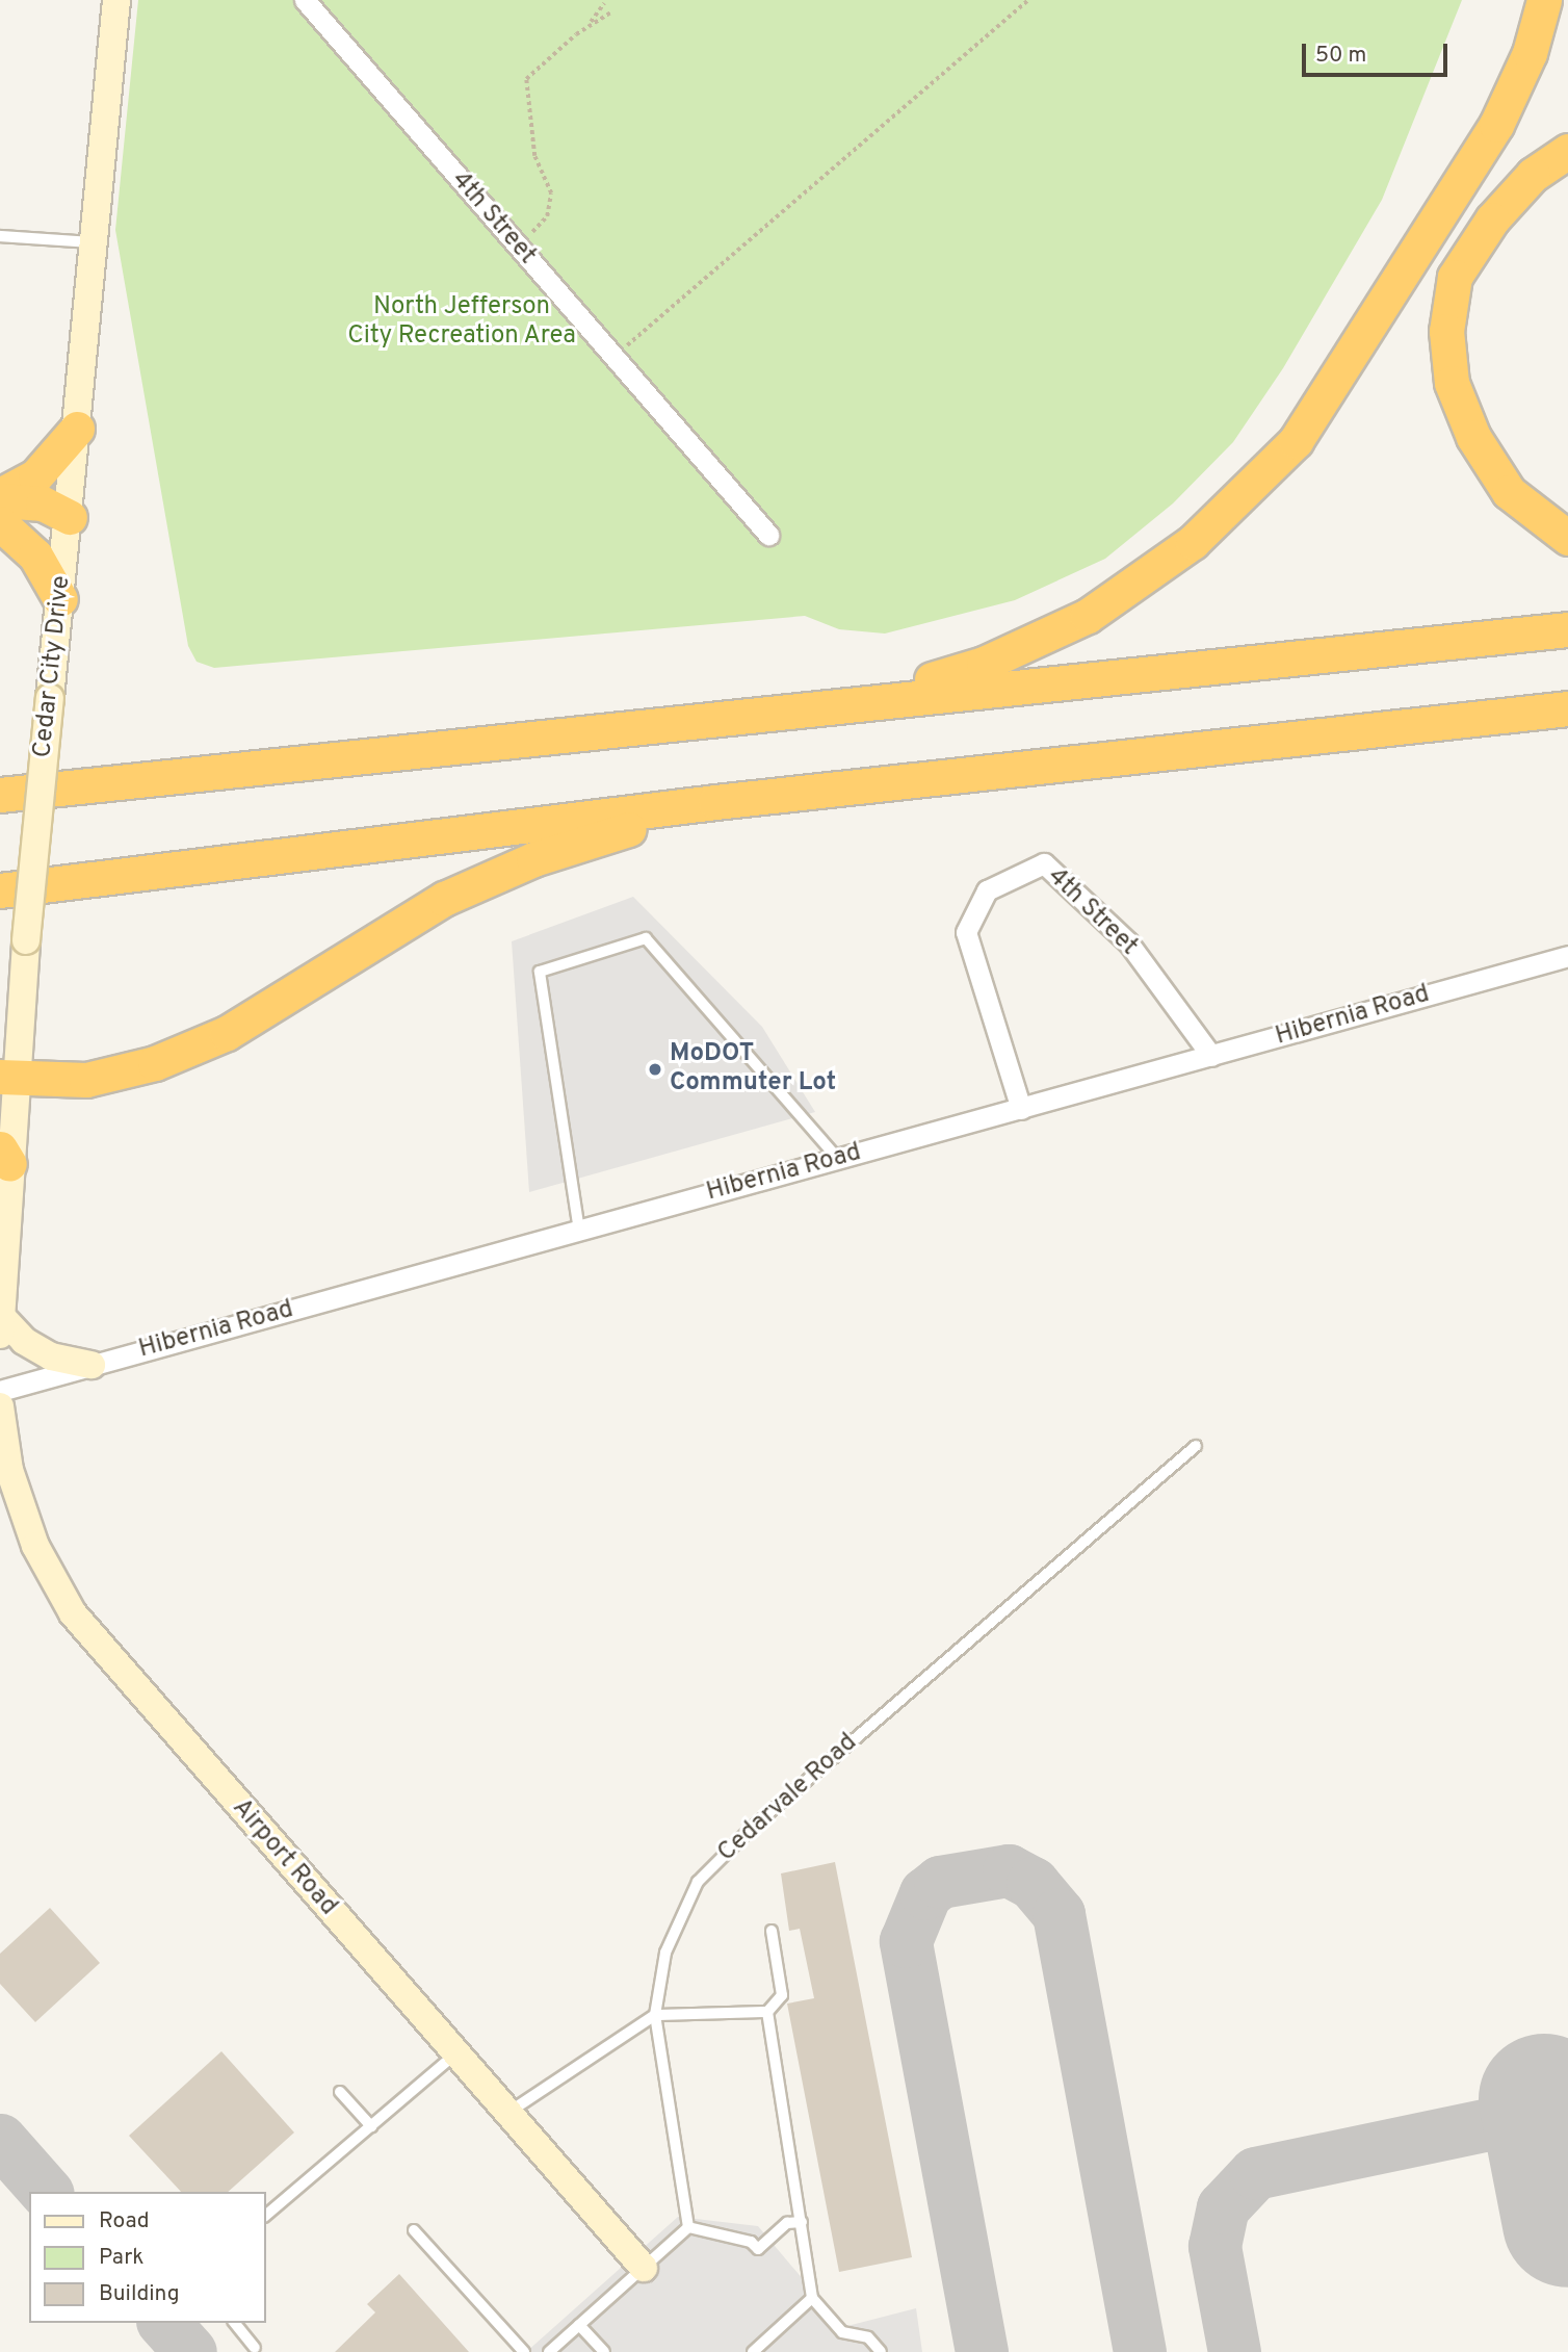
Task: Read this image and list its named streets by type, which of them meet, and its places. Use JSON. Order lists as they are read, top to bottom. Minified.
{"streets":{"street":["4th Street","Cedar City Drive","Hibernia Road","Airport Road"],"lane":["Cedarvale Road"]},"crossings":[["4th Street","Hibernia Road"]],"parks":["North Jefferson City Recreation Area"],"places":["MoDOT Commuter Lot"],"legend":["Road","Park","Building"],"scale_bar":"50 m"}
